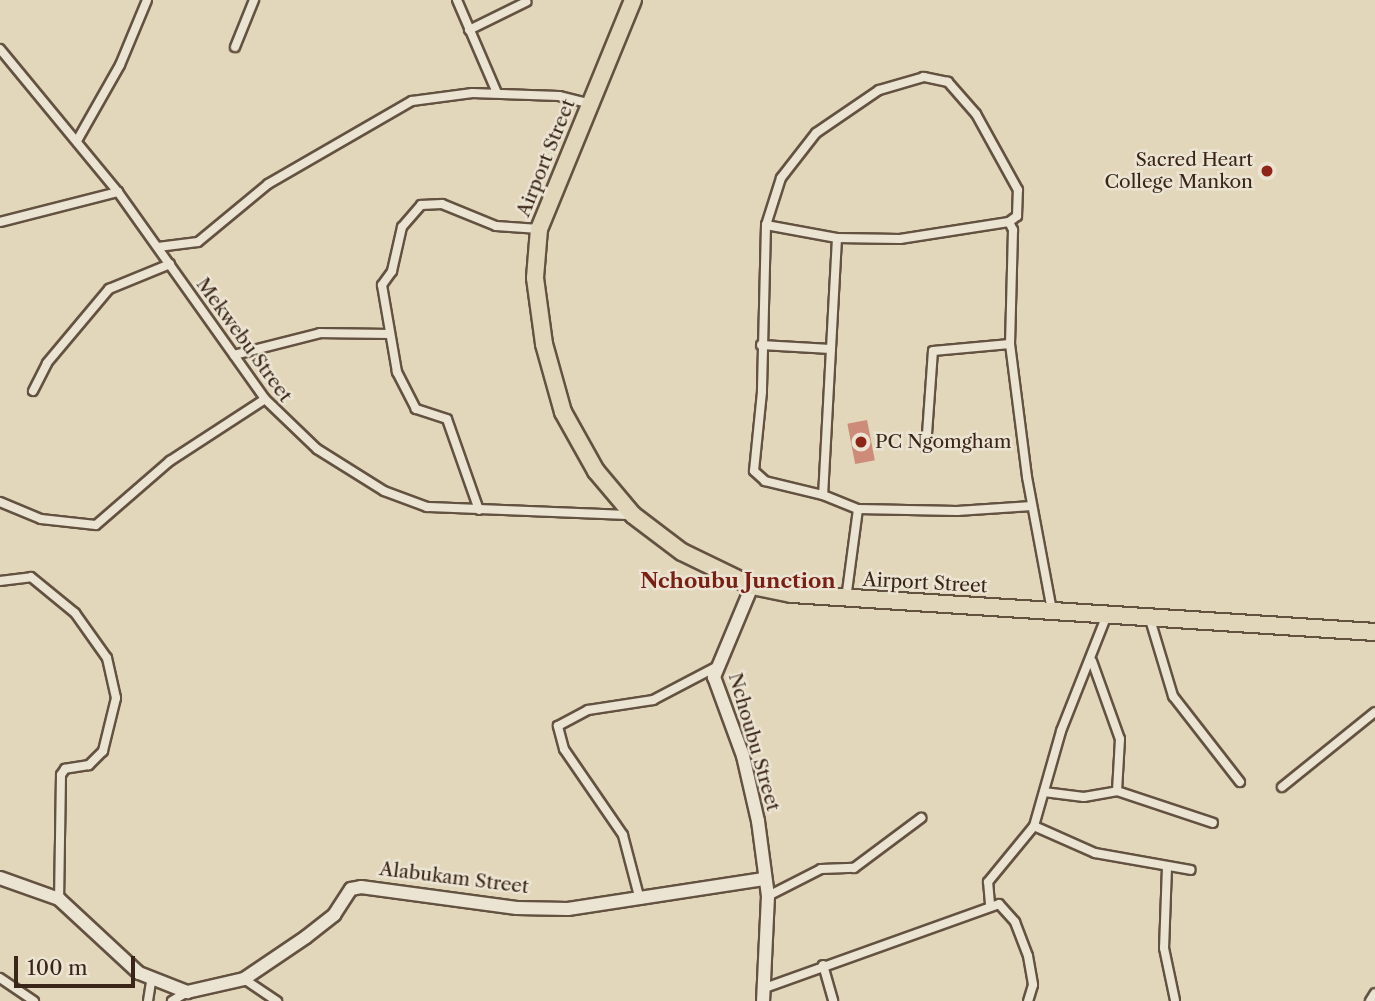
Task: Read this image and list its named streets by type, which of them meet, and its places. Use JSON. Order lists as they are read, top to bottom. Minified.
{"streets":{"highway":["Airport Street"],"street":["Mekwebu Street","Nchoubu Street","Alabukam Street"]},"crossings":[["Airport Street","Mekwebu Street"],["Airport Street","Nchoubu Street"],["Nchoubu Street","Alabukam Street"]],"districts":["Nchoubu Junction"],"places":["Sacred Heart College Mankon","PC Ngomgham"],"scale_bar":"100 m"}
